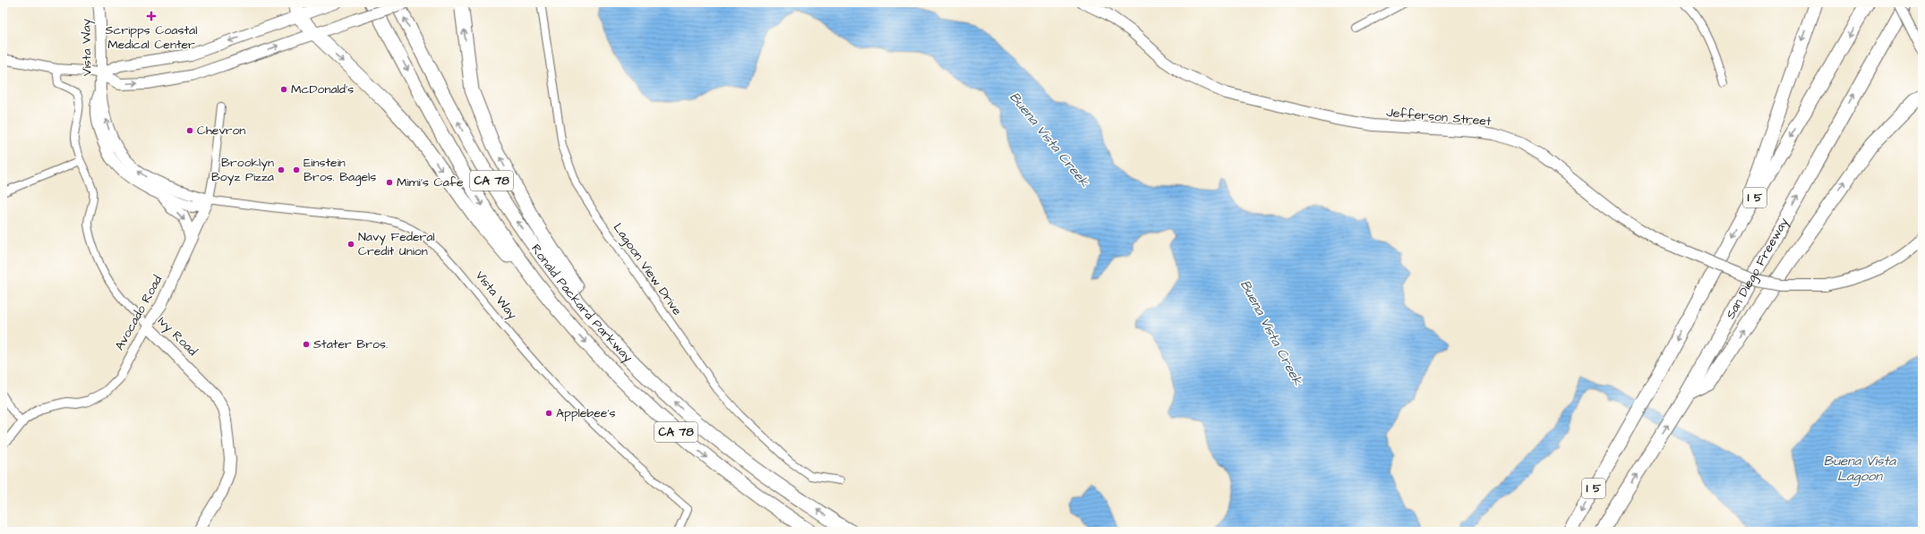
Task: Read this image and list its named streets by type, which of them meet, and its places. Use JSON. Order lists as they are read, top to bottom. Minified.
{"streets":{"highway":["CA 78","I 5","San Diego Freeway","Ronald Packard Parkway"],"main road":["Vista Way","Jefferson Street","Avocado Road","Ivy Road"],"street":["Lagoon View Drive"]},"crossings":[["Vista Way","Avocado Road"],["Avocado Road","Ivy Road"]],"water":["Buena Vista Creek","Buena Vista Lagoon"],"places":{"health":["Scripps Coastal Medical Center"],"other":["McDonald's","Chevron","Brooklyn Boyz Pizza","Einstein Bros. Bagels","Mimi's Cafe","Navy Federal Credit Union","Stater Bros.","Applebee's"]}}
